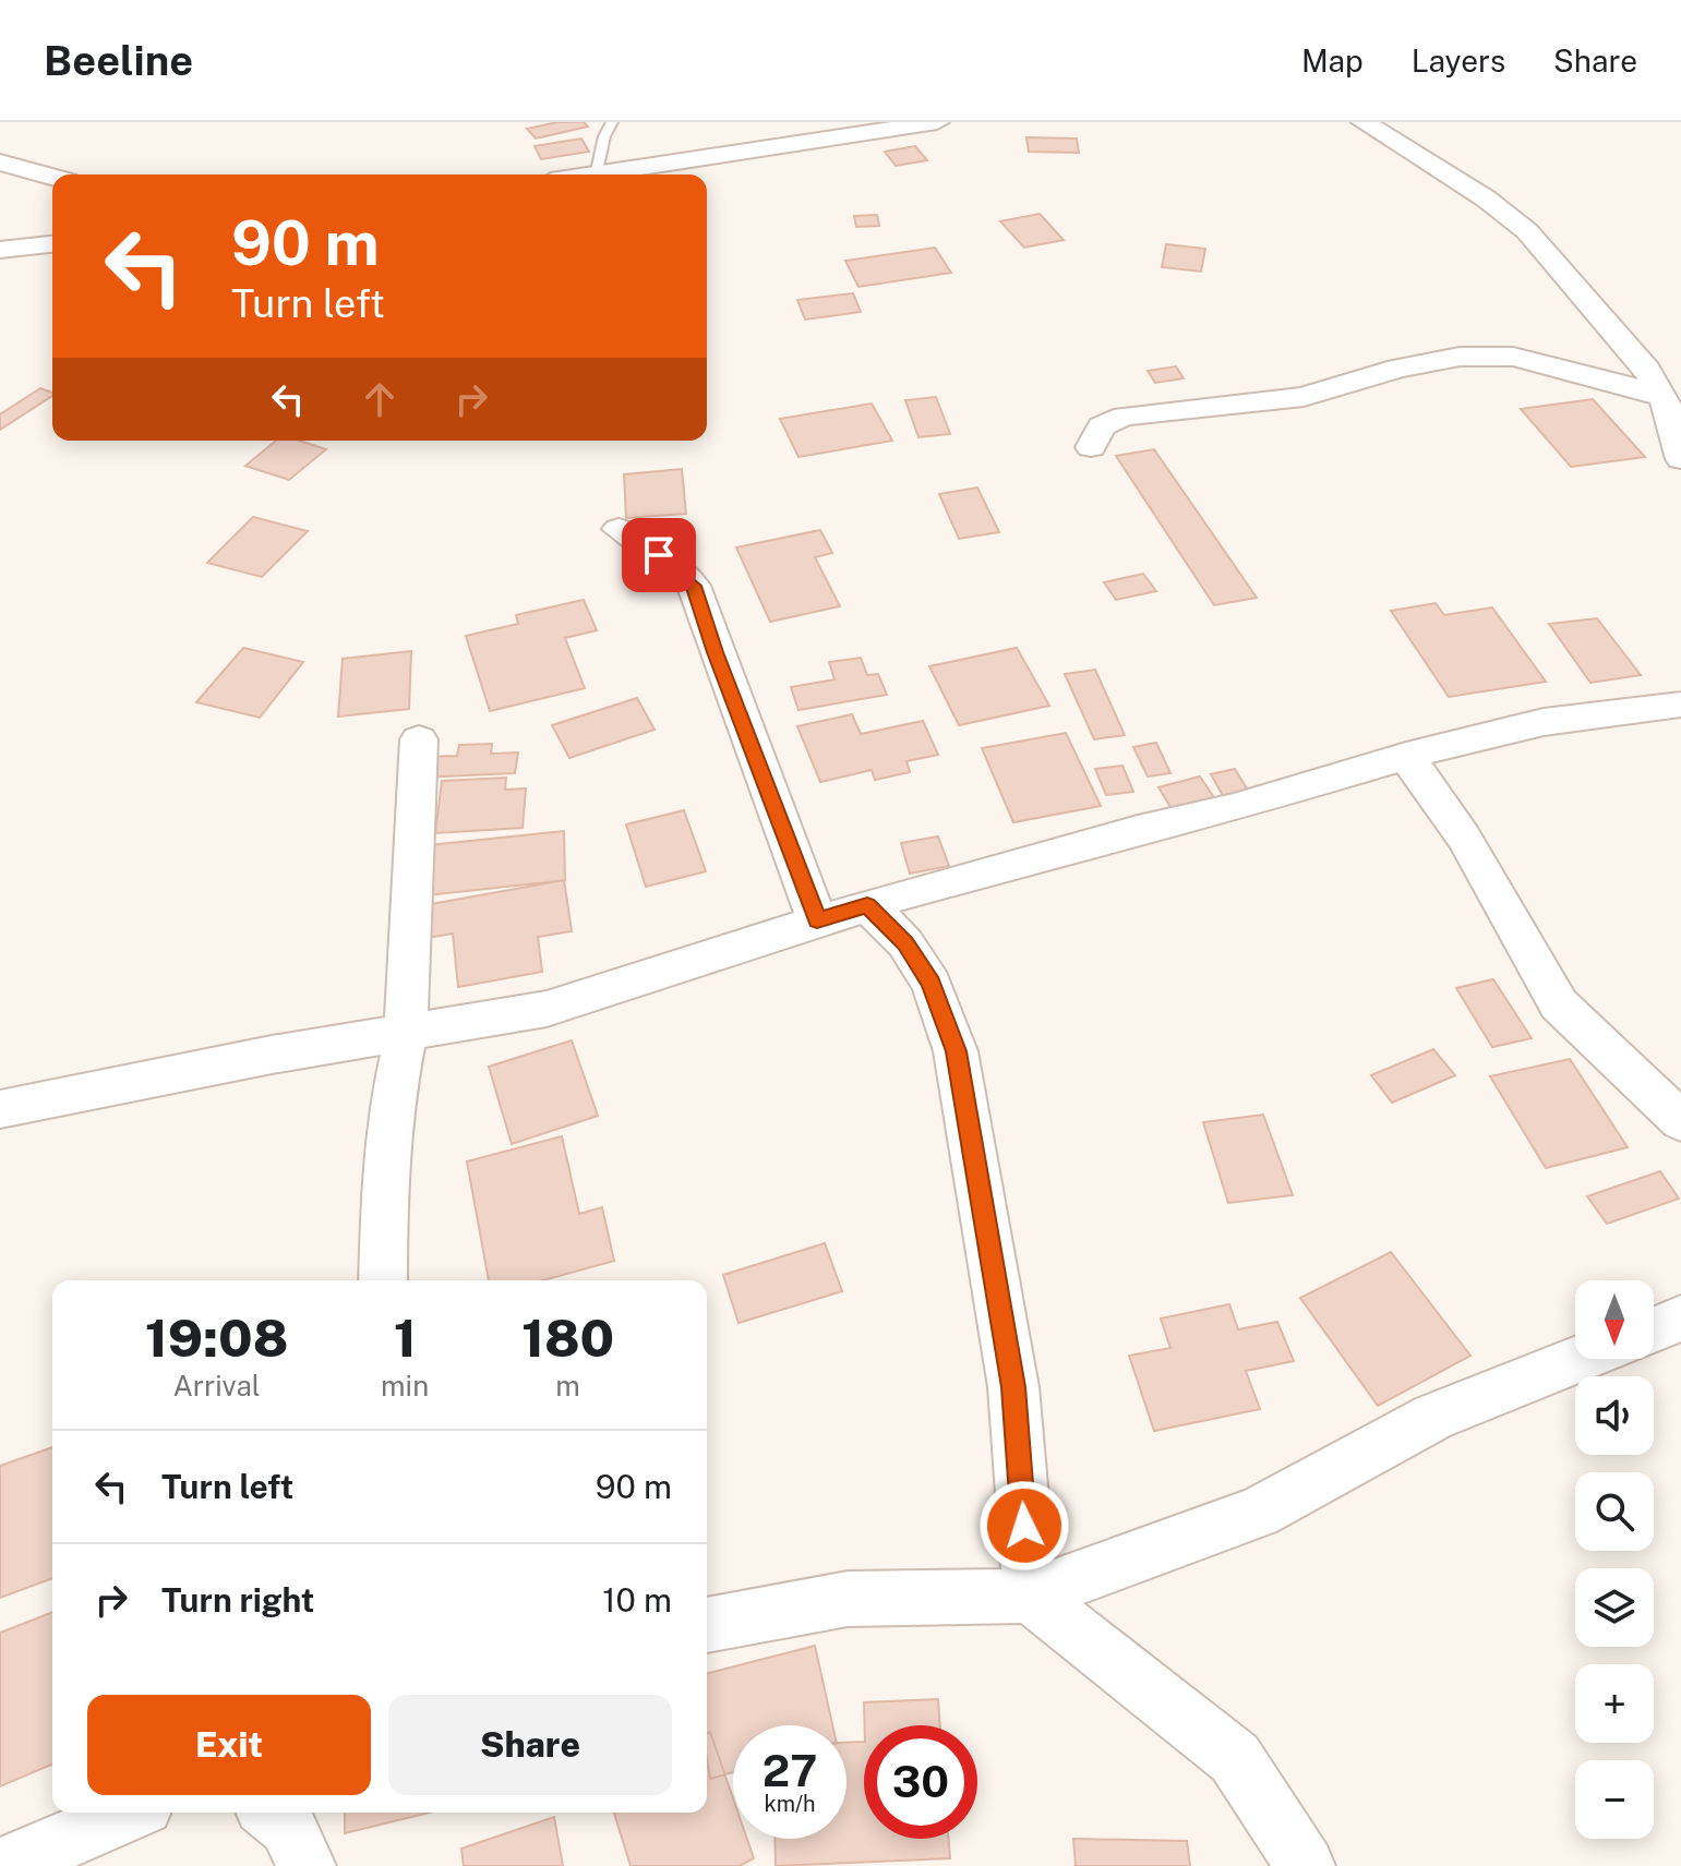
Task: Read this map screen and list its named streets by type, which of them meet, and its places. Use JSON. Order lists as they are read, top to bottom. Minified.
{"north":"bottom","page":{"header":"Beeline","nav":["Map","Layers","Share"],"turn":["90 m","Turn left"],"map_buttons":["+","−"],"eta":["19:08","Arrival","1","min","180","m"],"list":[{"name":"Turn left","value":"90 m"},{"name":"Turn right","value":"10 m"}],"buttons":["Exit","Share"],"speed":"27 km/h","limit":"30"}}
